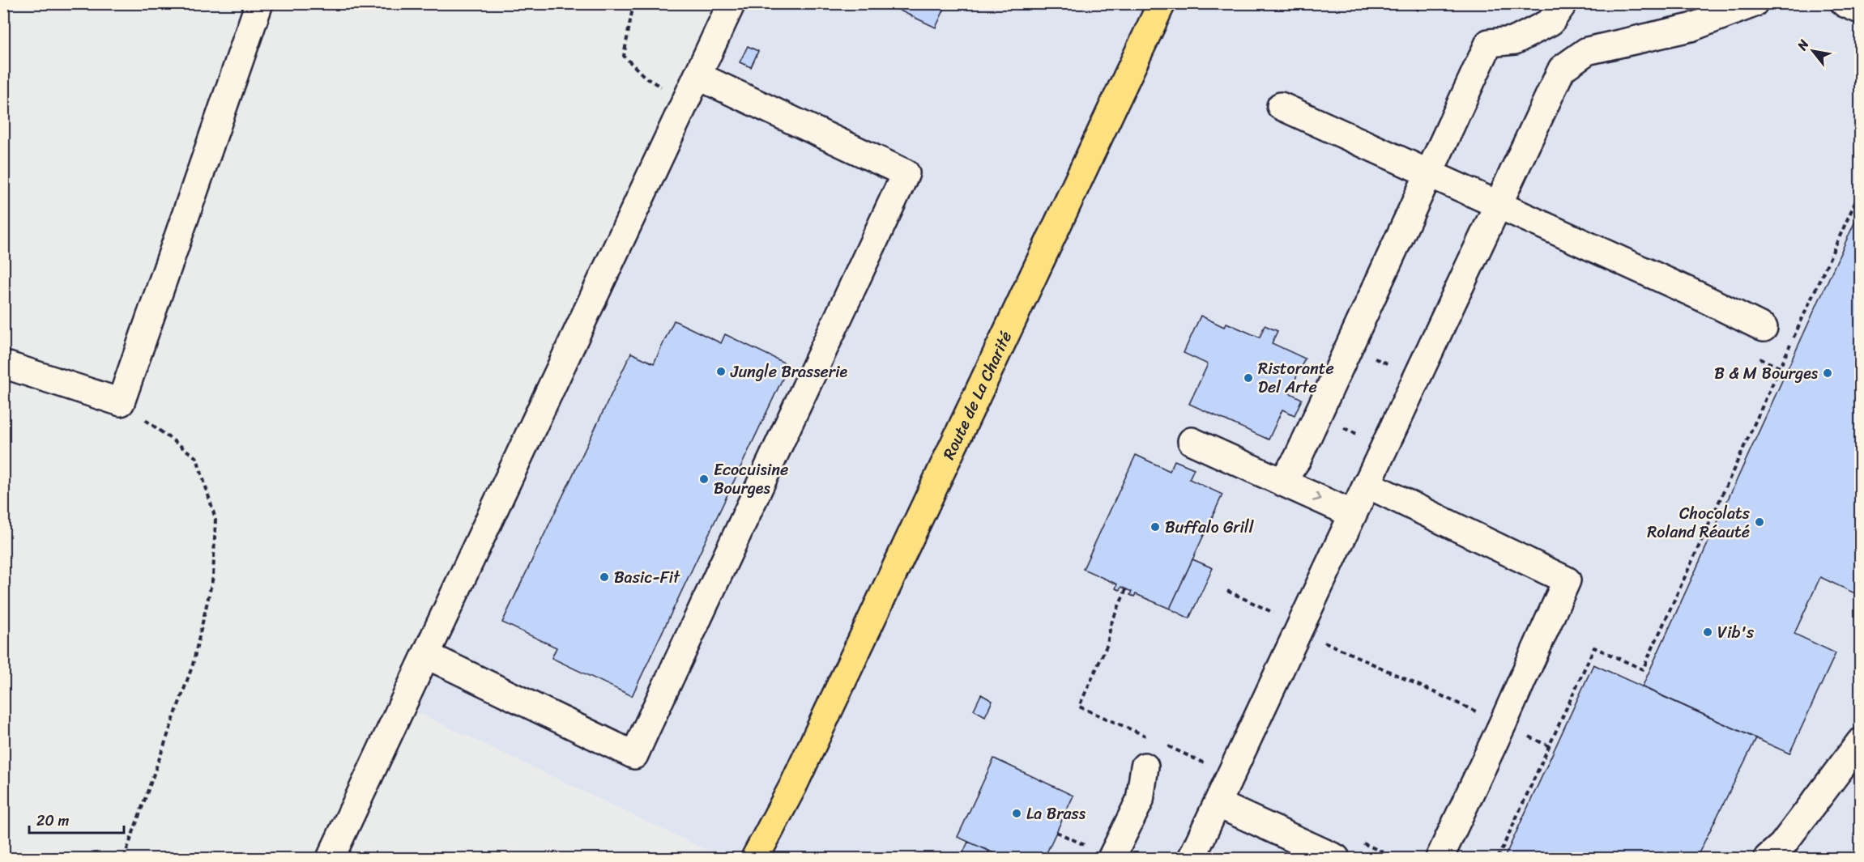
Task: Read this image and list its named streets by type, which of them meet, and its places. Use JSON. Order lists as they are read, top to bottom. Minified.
{"streets":{"main road":["Route de La Charité"]},"places":["Jungle Brasserie","B & M Bourges","Ristorante Del Arte","Ecocuisine Bourges","Chocolats Roland Réauté","Buffalo Grill","Basic-Fit","Vib's","La Brass"],"scale_bar":"20 m","north":"top left"}
